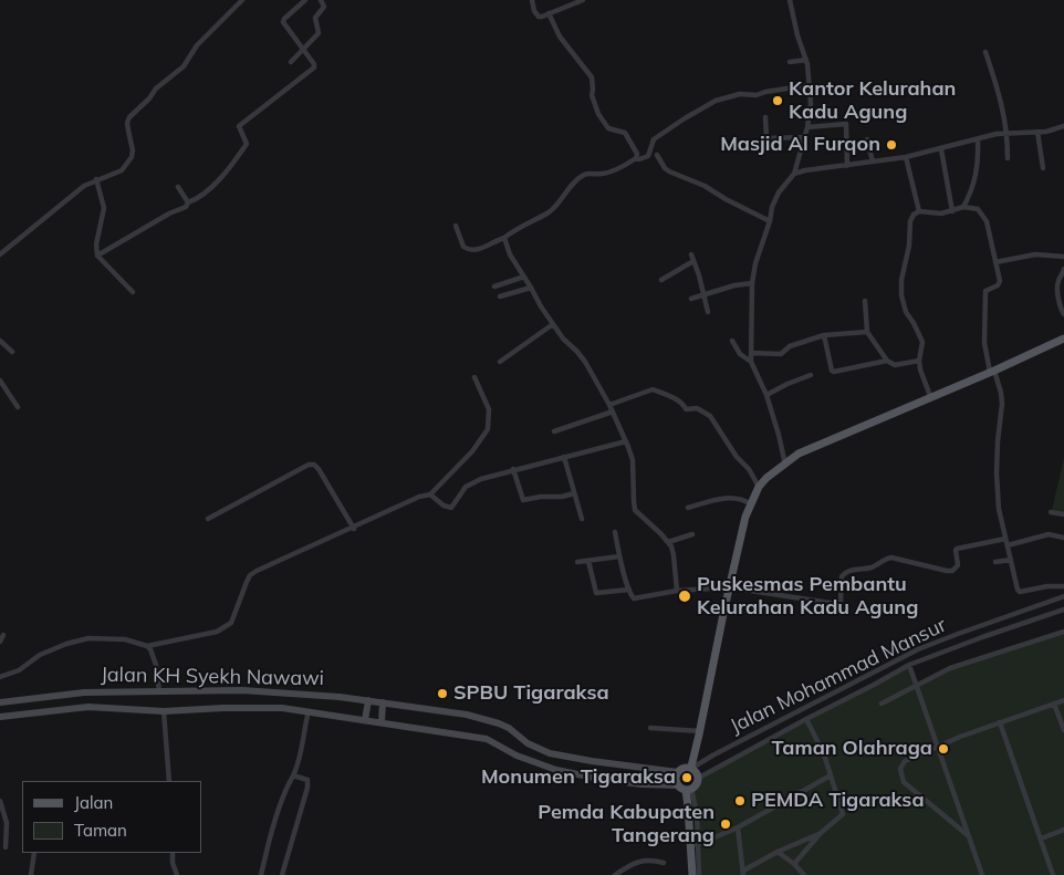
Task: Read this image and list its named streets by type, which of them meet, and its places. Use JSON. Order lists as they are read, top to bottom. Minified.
{"streets":{"main road":["Jalan KH Syekh Nawawi"],"street":["Jalan Mohammad Mansur"]},"crossings":[["Jalan Mohammad Mansur","Jalan KH Syekh Nawawi"]],"places":["Kantor Kelurahan Kadu Agung","Masjid Al Furqon","Puskesmas Pembantu Kelurahan Kadu Agung","SPBU Tigaraksa","Taman Olahraga","Monumen Tigaraksa","PEMDA Tigaraksa","Pemda Kabupaten Tangerang"],"legend":["Jalan","Taman"]}
